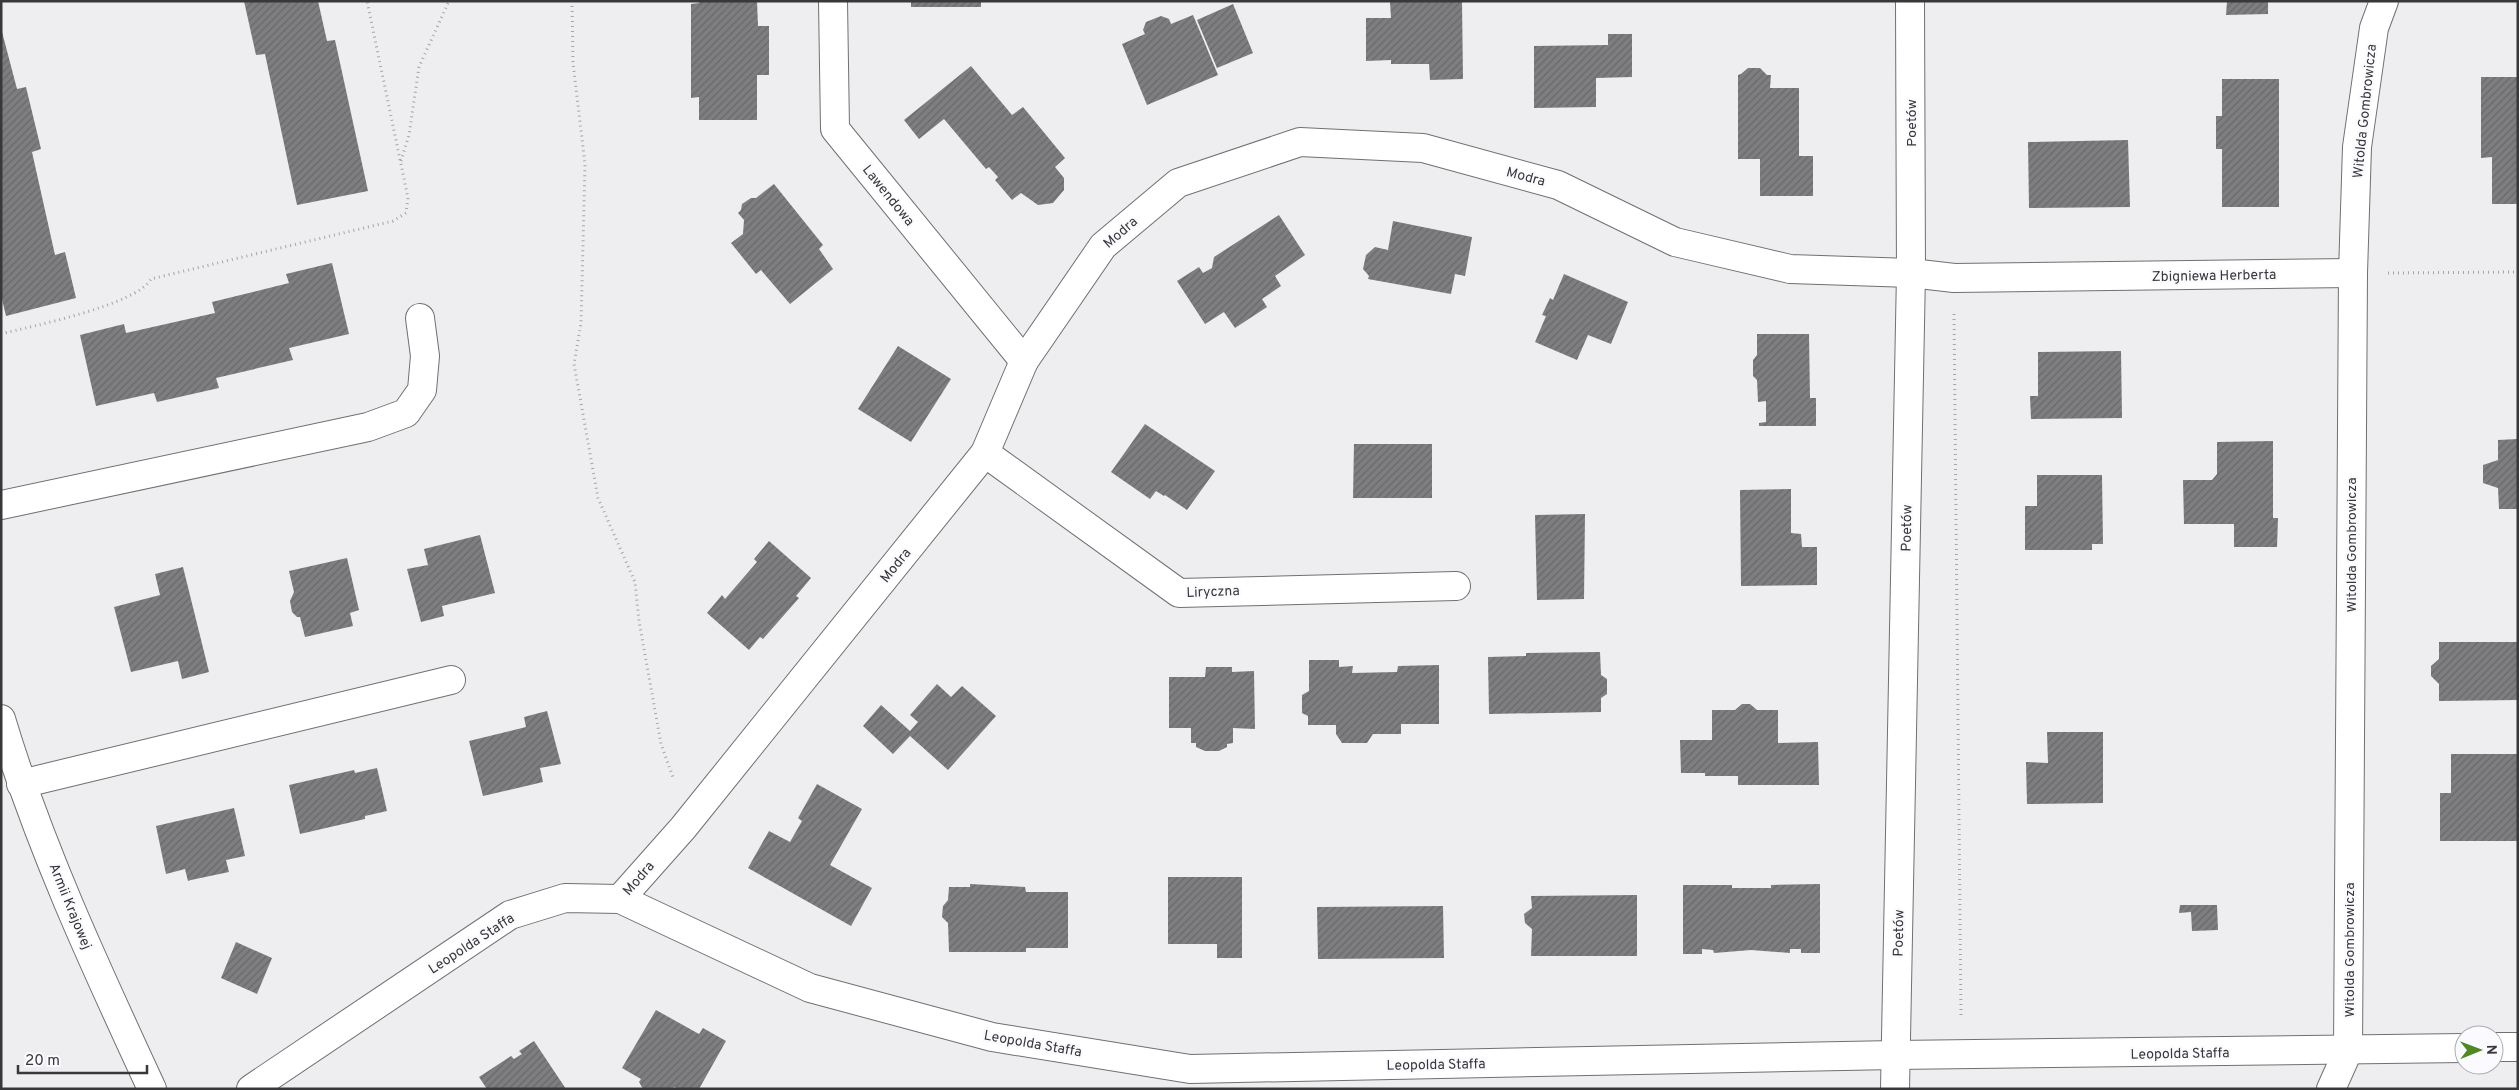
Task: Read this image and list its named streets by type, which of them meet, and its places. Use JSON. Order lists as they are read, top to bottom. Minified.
{"streets":{"street":["Witolda Gombrowicza","Poetów","Modra","Lawendowa","Zbigniewa Herberta","Liryczna","Armii Krajowej","Leopolda Staffa"]},"crossings":[["Witolda Gombrowicza","Zbigniewa Herberta"],["Witolda Gombrowicza","Leopolda Staffa"],["Poetów","Modra"],["Poetów","Zbigniewa Herberta"],["Poetów","Leopolda Staffa"],["Modra","Lawendowa"],["Modra","Zbigniewa Herberta"],["Modra","Liryczna"],["Modra","Leopolda Staffa"]],"scale_bar":"20 m","north":"right"}
